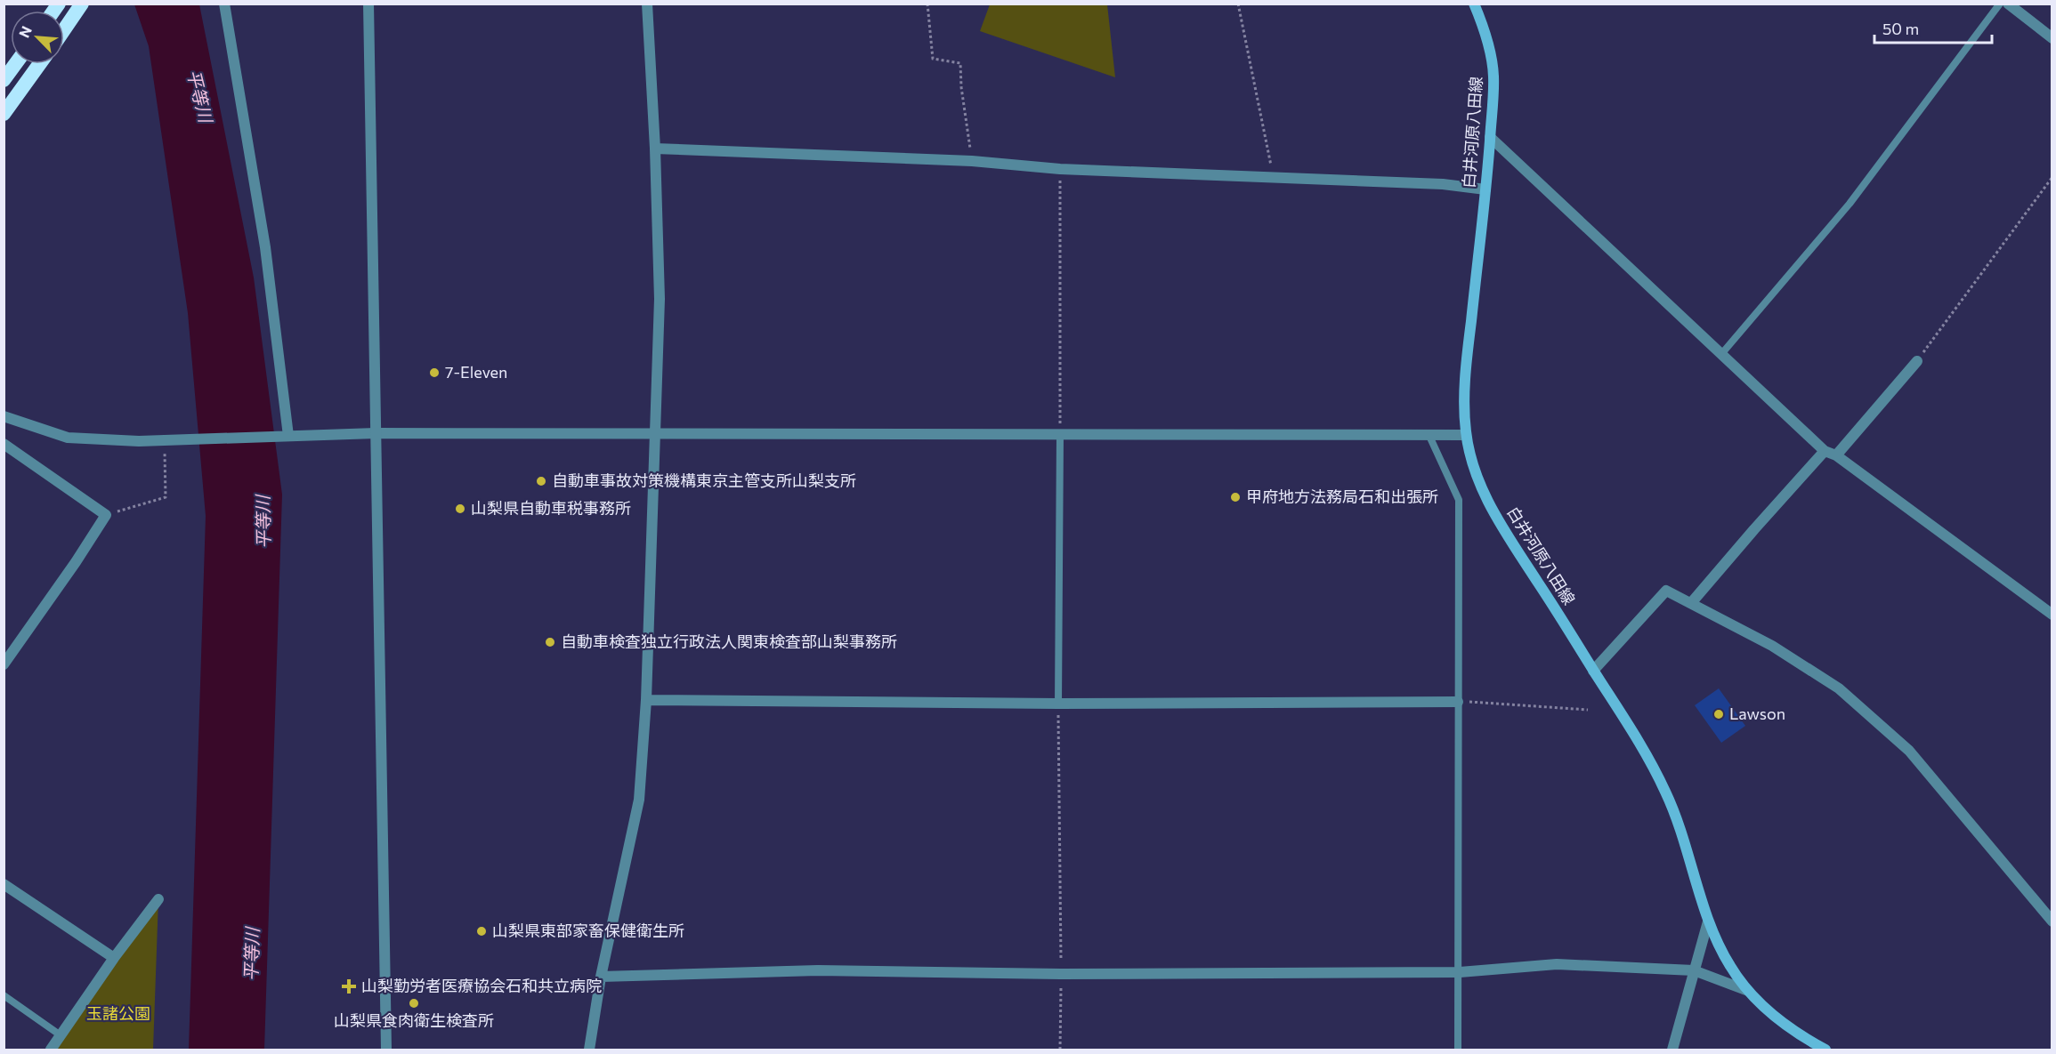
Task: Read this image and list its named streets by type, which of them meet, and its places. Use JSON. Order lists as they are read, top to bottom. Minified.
{"streets":{"main road":["白井河原八田線"]},"water":["平等川"],"parks":["玉諸公園"],"places":{"other":["7-Eleven","自動車事故対策機構東京主管支所山梨支所","甲府地方法務局石和出張所","山梨県自動車税事務所","自動車検査独立行政法人関東検査部山梨事務所","Lawson","山梨県東部家畜保健衛生所","山梨県食肉衛生検査所"],"health":["山梨勤労者医療協会石和共立病院"]},"scale_bar":"50 m","north":"top left"}
